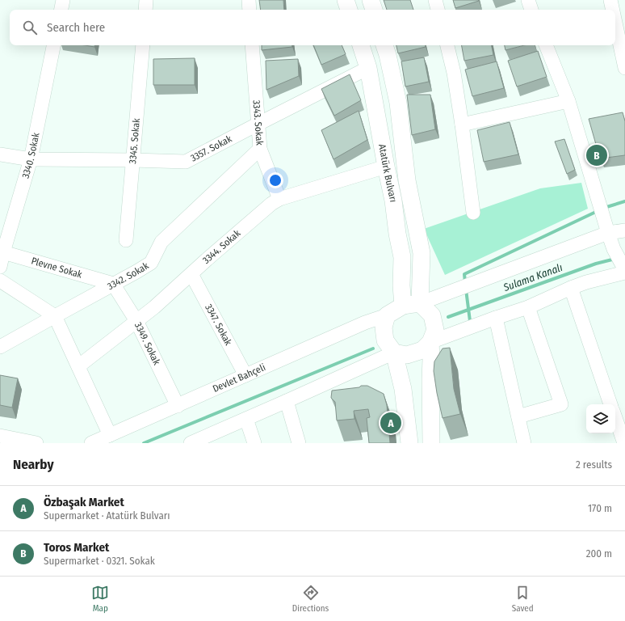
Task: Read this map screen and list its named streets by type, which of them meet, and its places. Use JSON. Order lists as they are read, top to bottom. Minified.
{"streets":{"main road":["Atatürk Bulvarı"],"street":["3343. Sokak","3345. Sokak","3357. Sokak","3340. Sokak","3344. Sokak","Plevne Sokak","3342. Sokak","3347. Sokak","3349. Sokak","Devlet Bahçeli"]},"crossings":[["3343. Sokak","3357. Sokak"],["3343. Sokak","3344. Sokak"],["3343. Sokak","3342. Sokak"],["3345. Sokak","3357. Sokak"],["3357. Sokak","3340. Sokak"],["3357. Sokak","Atatürk Bulvarı"],["3340. Sokak","Plevne Sokak"],["Atatürk Bulvarı","3344. Sokak"],["Atatürk Bulvarı","Devlet Bahçeli"],["3344. Sokak","3347. Sokak"],["3344. Sokak","3349. Sokak"],["Plevne Sokak","3342. Sokak"],["Plevne Sokak","3349. Sokak"],["3342. Sokak","3349. Sokak"],["3347. Sokak","Devlet Bahçeli"],["3349. Sokak","Devlet Bahçeli"]],"water":["Sulama Kanalı"],"page":{"search":"Search here","pins":["B","A"],"heading":["Nearby","2 results"],"list":[{"mark":"A","name":"Özbaşak Market","note":"Supermarket · Atatürk Bulvarı","value":"170 m"},{"mark":"B","name":"Toros Market","note":"Supermarket · 0321. Sokak","value":"200 m"}],"nav":["Map","Directions","Saved"]}}
